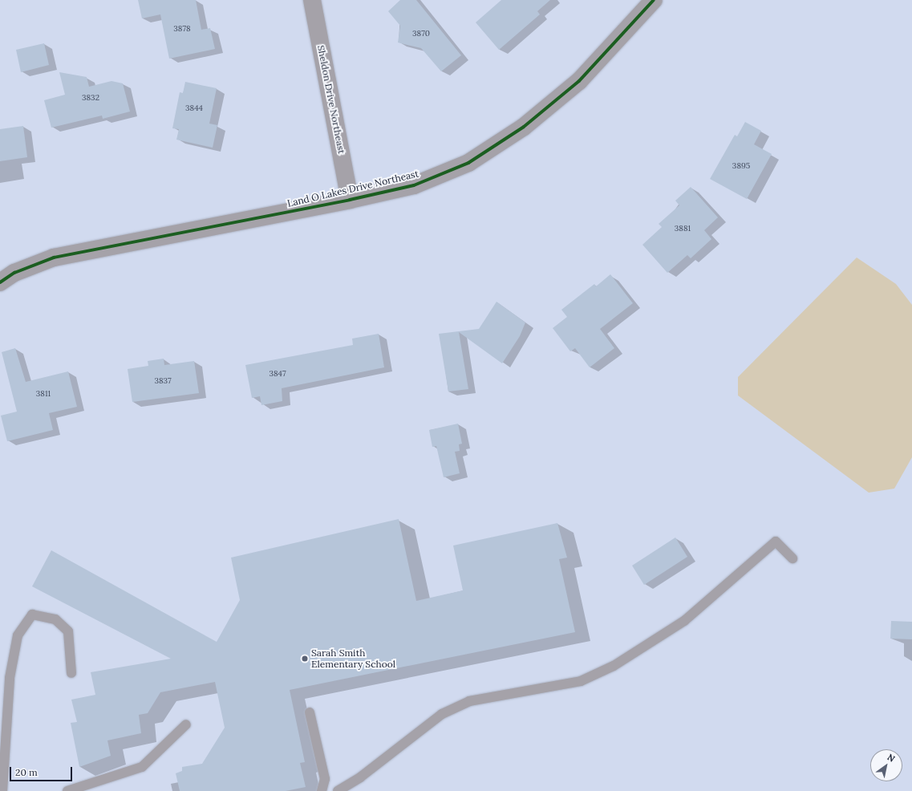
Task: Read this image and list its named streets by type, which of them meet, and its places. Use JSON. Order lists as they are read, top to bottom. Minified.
{"streets":{"street":["Sheldon Drive Northeast","Land O Lakes Drive Northeast"]},"crossings":[["Sheldon Drive Northeast","Land O Lakes Drive Northeast"]],"places":["Sarah Smith Elementary School"],"house_numbers":["3878","3870","3832","3844","3895","3881","3847","3837","3811"],"scale_bar":"20 m","north":"top right"}
